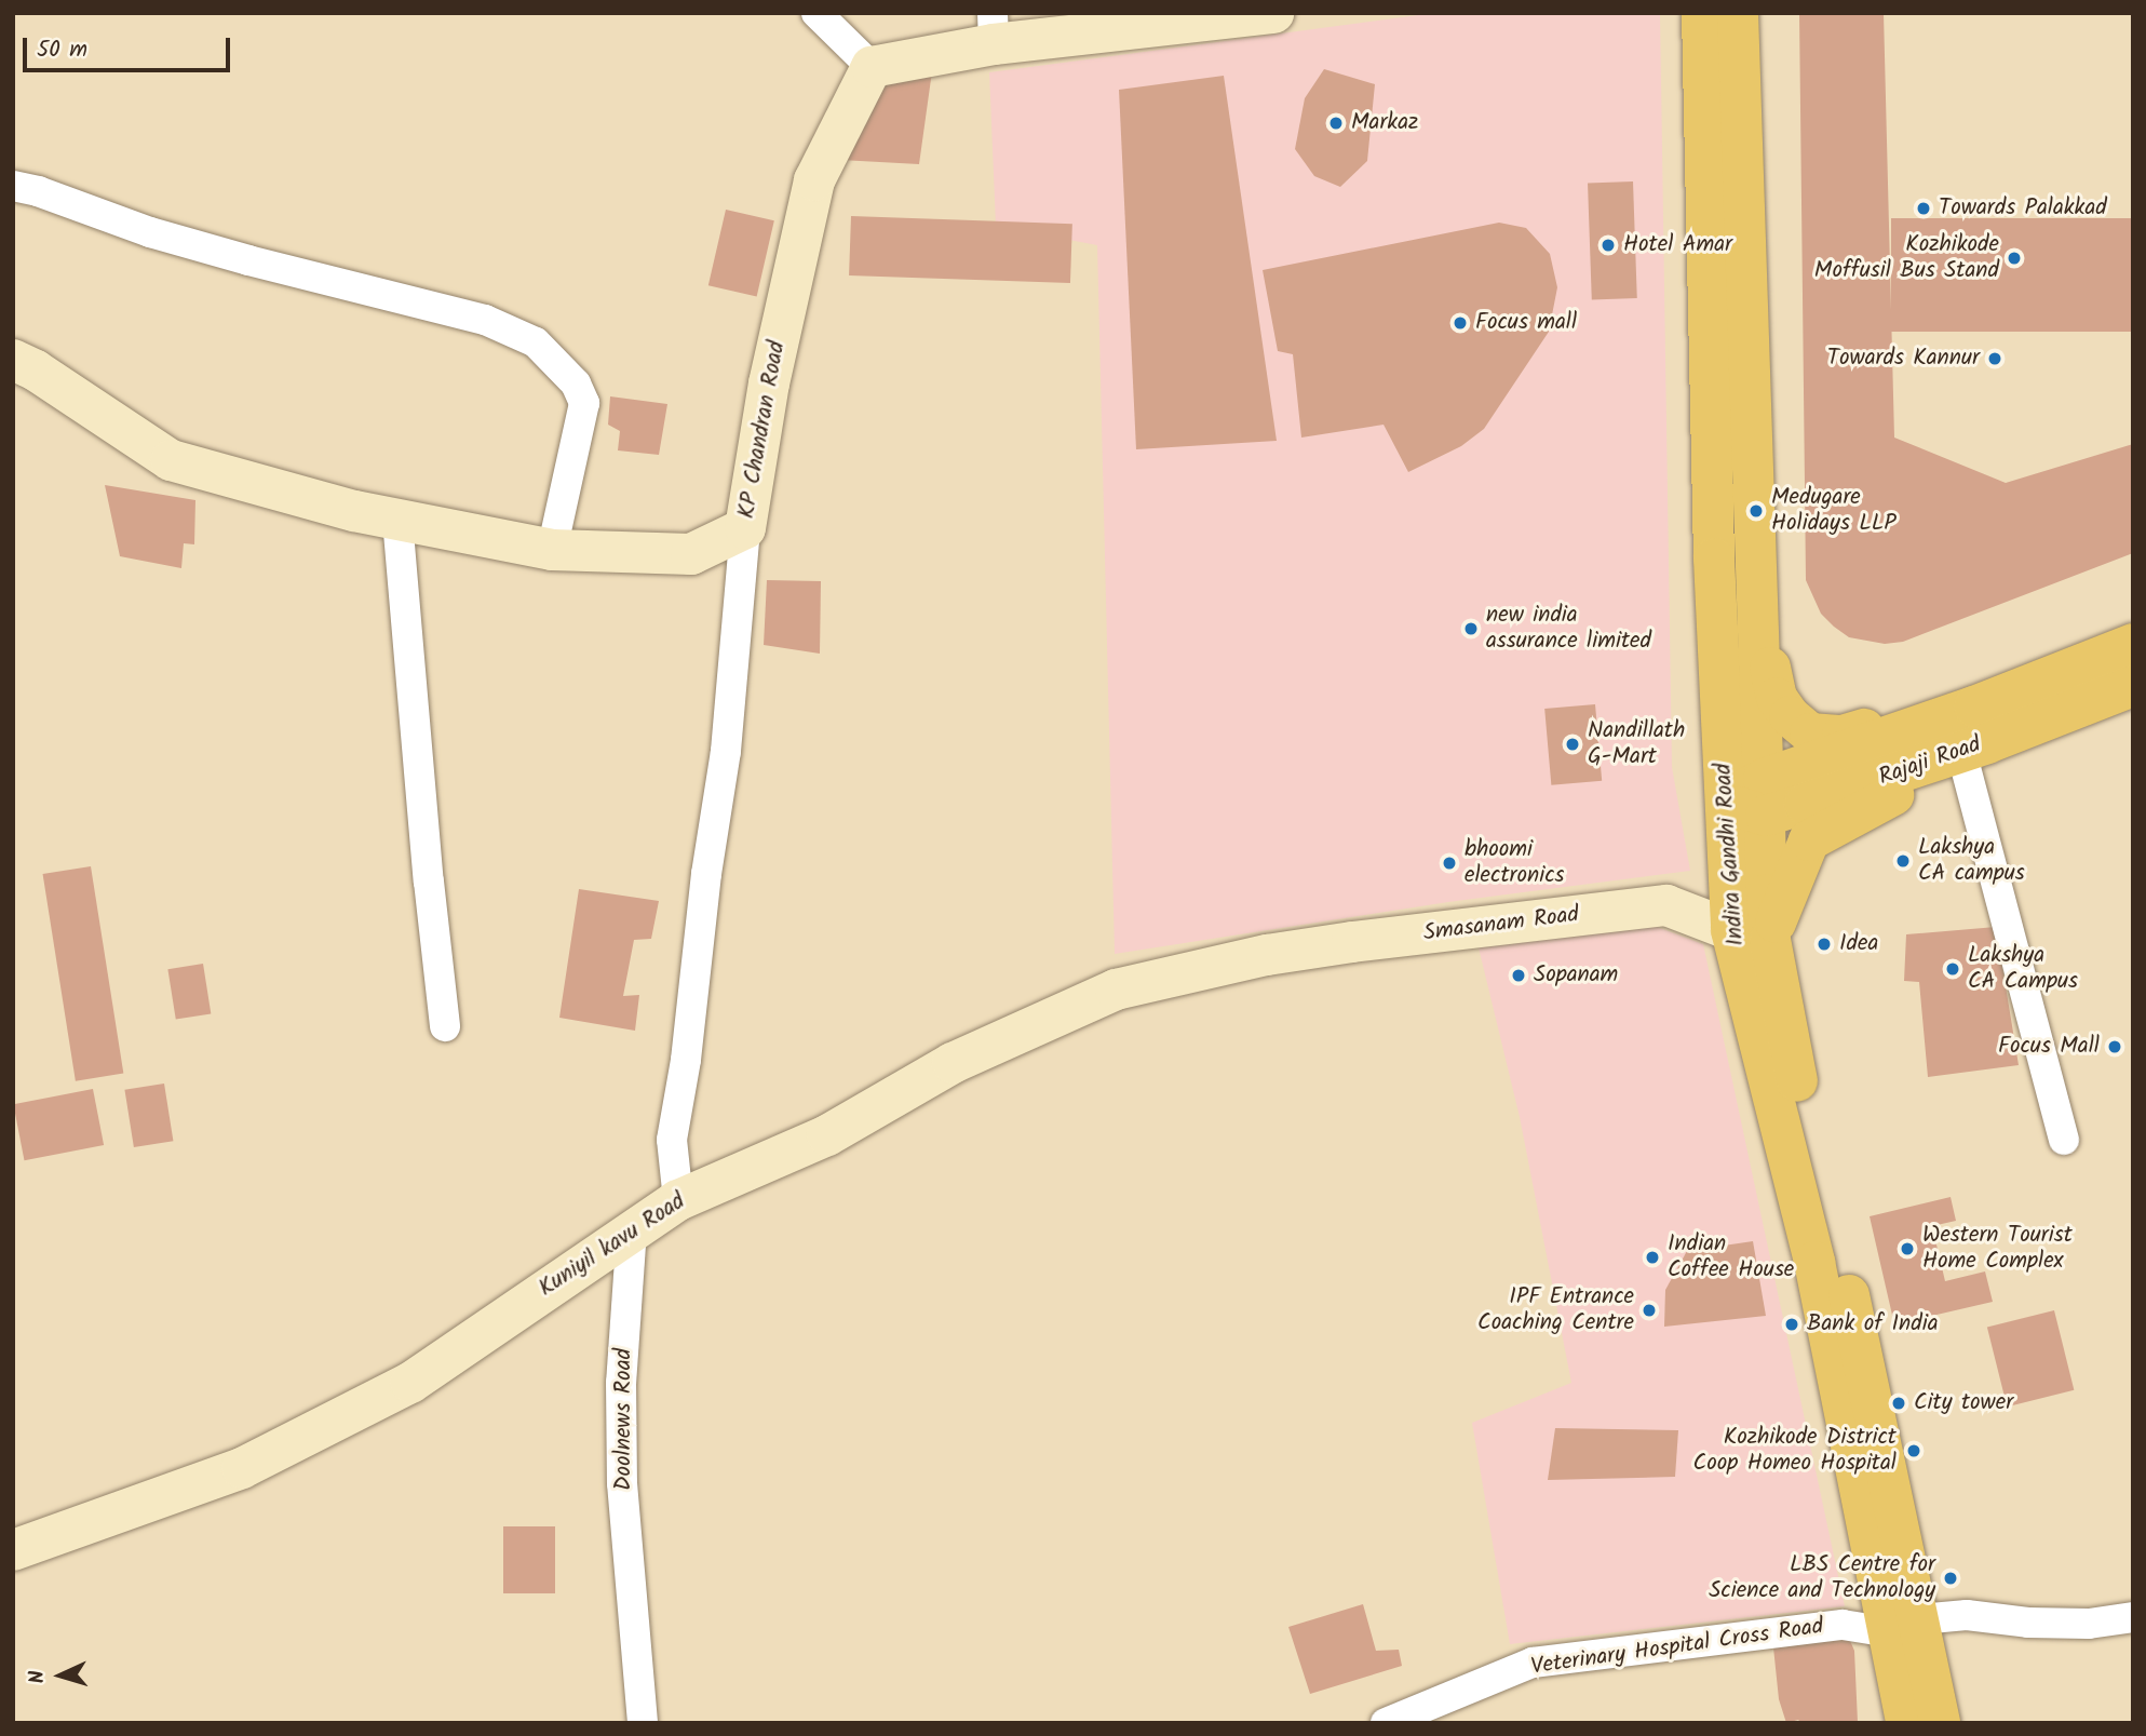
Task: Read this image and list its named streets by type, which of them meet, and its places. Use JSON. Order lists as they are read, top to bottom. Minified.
{"streets":{"main road":["KP Chandran Road","Rajaji Road","Indira Gandhi Road","Smasanam Road","Kuniyil kavu Road"],"street":["Doolnews Road","Veterinary Hospital Cross Road"]},"crossings":[["Rajaji Road","Indira Gandhi Road"],["Indira Gandhi Road","Smasanam Road"],["Indira Gandhi Road","Veterinary Hospital Cross Road"],["Smasanam Road","Kuniyil kavu Road"],["Kuniyil kavu Road","Doolnews Road"]],"places":["Markaz","Towards Palakkad","Hotel Amar","Kozhikode Moffusil Bus Stand","Focus mall","Towards Kannur","Medugare Holidays LLP","new india assurance limited","Nandillath G-Mart","Lakshya CA campus","bhoomi electronics","Idea","Lakshya CA Campus","Sopanam","Focus Mall","Western Tourist Home Complex","Indian Coffee House","IPF Entrance Coaching Centre","Bank of India","City tower","Kozhikode District Coop Homeo Hospital","LBS Centre for Science and Technology"],"scale_bar":"50 m","north":"left"}
